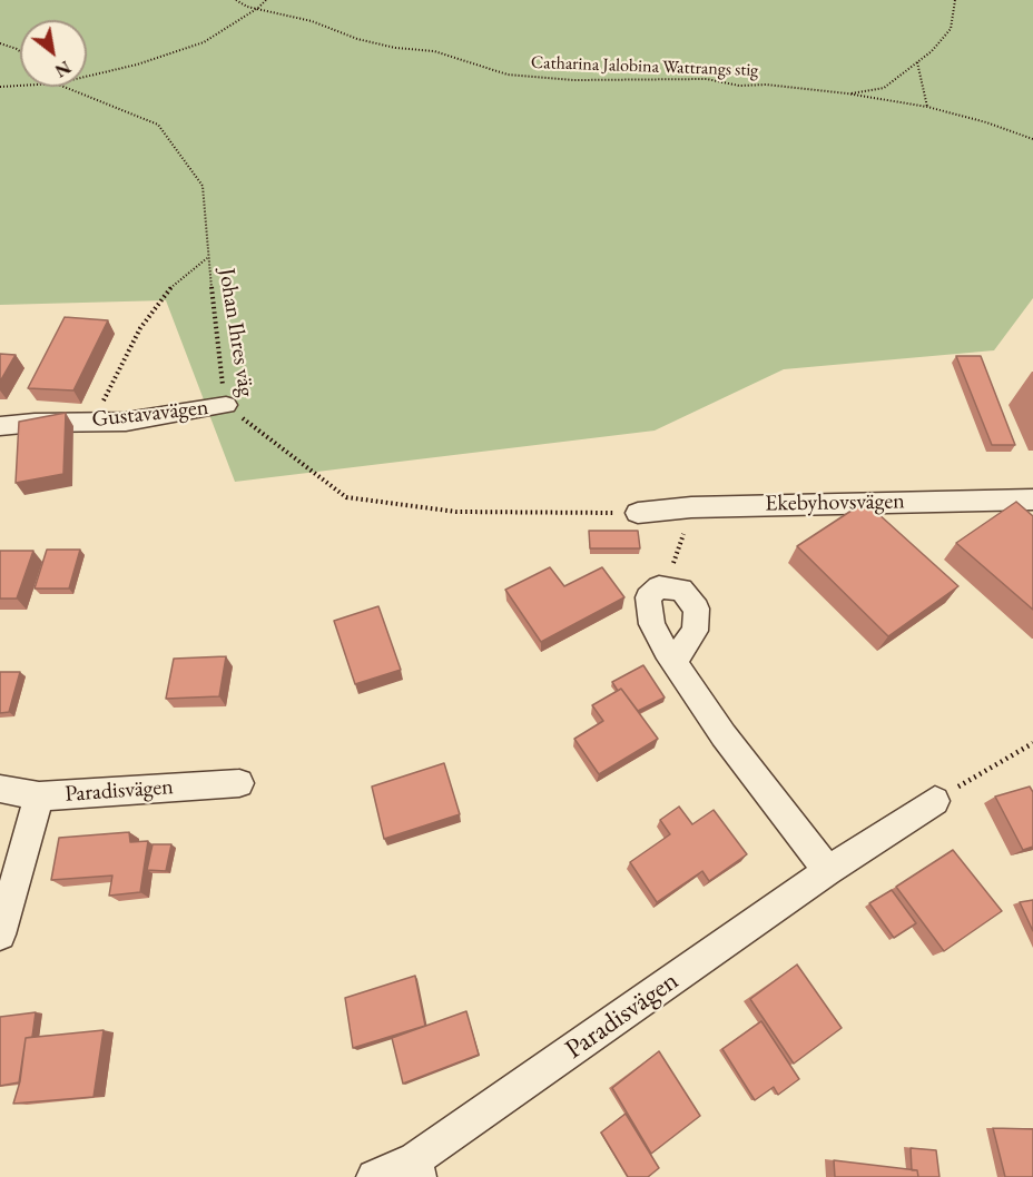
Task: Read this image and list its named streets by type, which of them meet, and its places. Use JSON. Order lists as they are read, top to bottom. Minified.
{"streets":{"street":["Gustavavägen","Ekebyhovsvägen","Paradisvägen"],"path":["Catharina Jalobina Wattrangs stig","Johan Ihres väg"]},"crossings":[["Johan Ihres väg","Gustavavägen"],["Johan Ihres väg","Ekebyhovsvägen"]],"north":"bottom right"}
